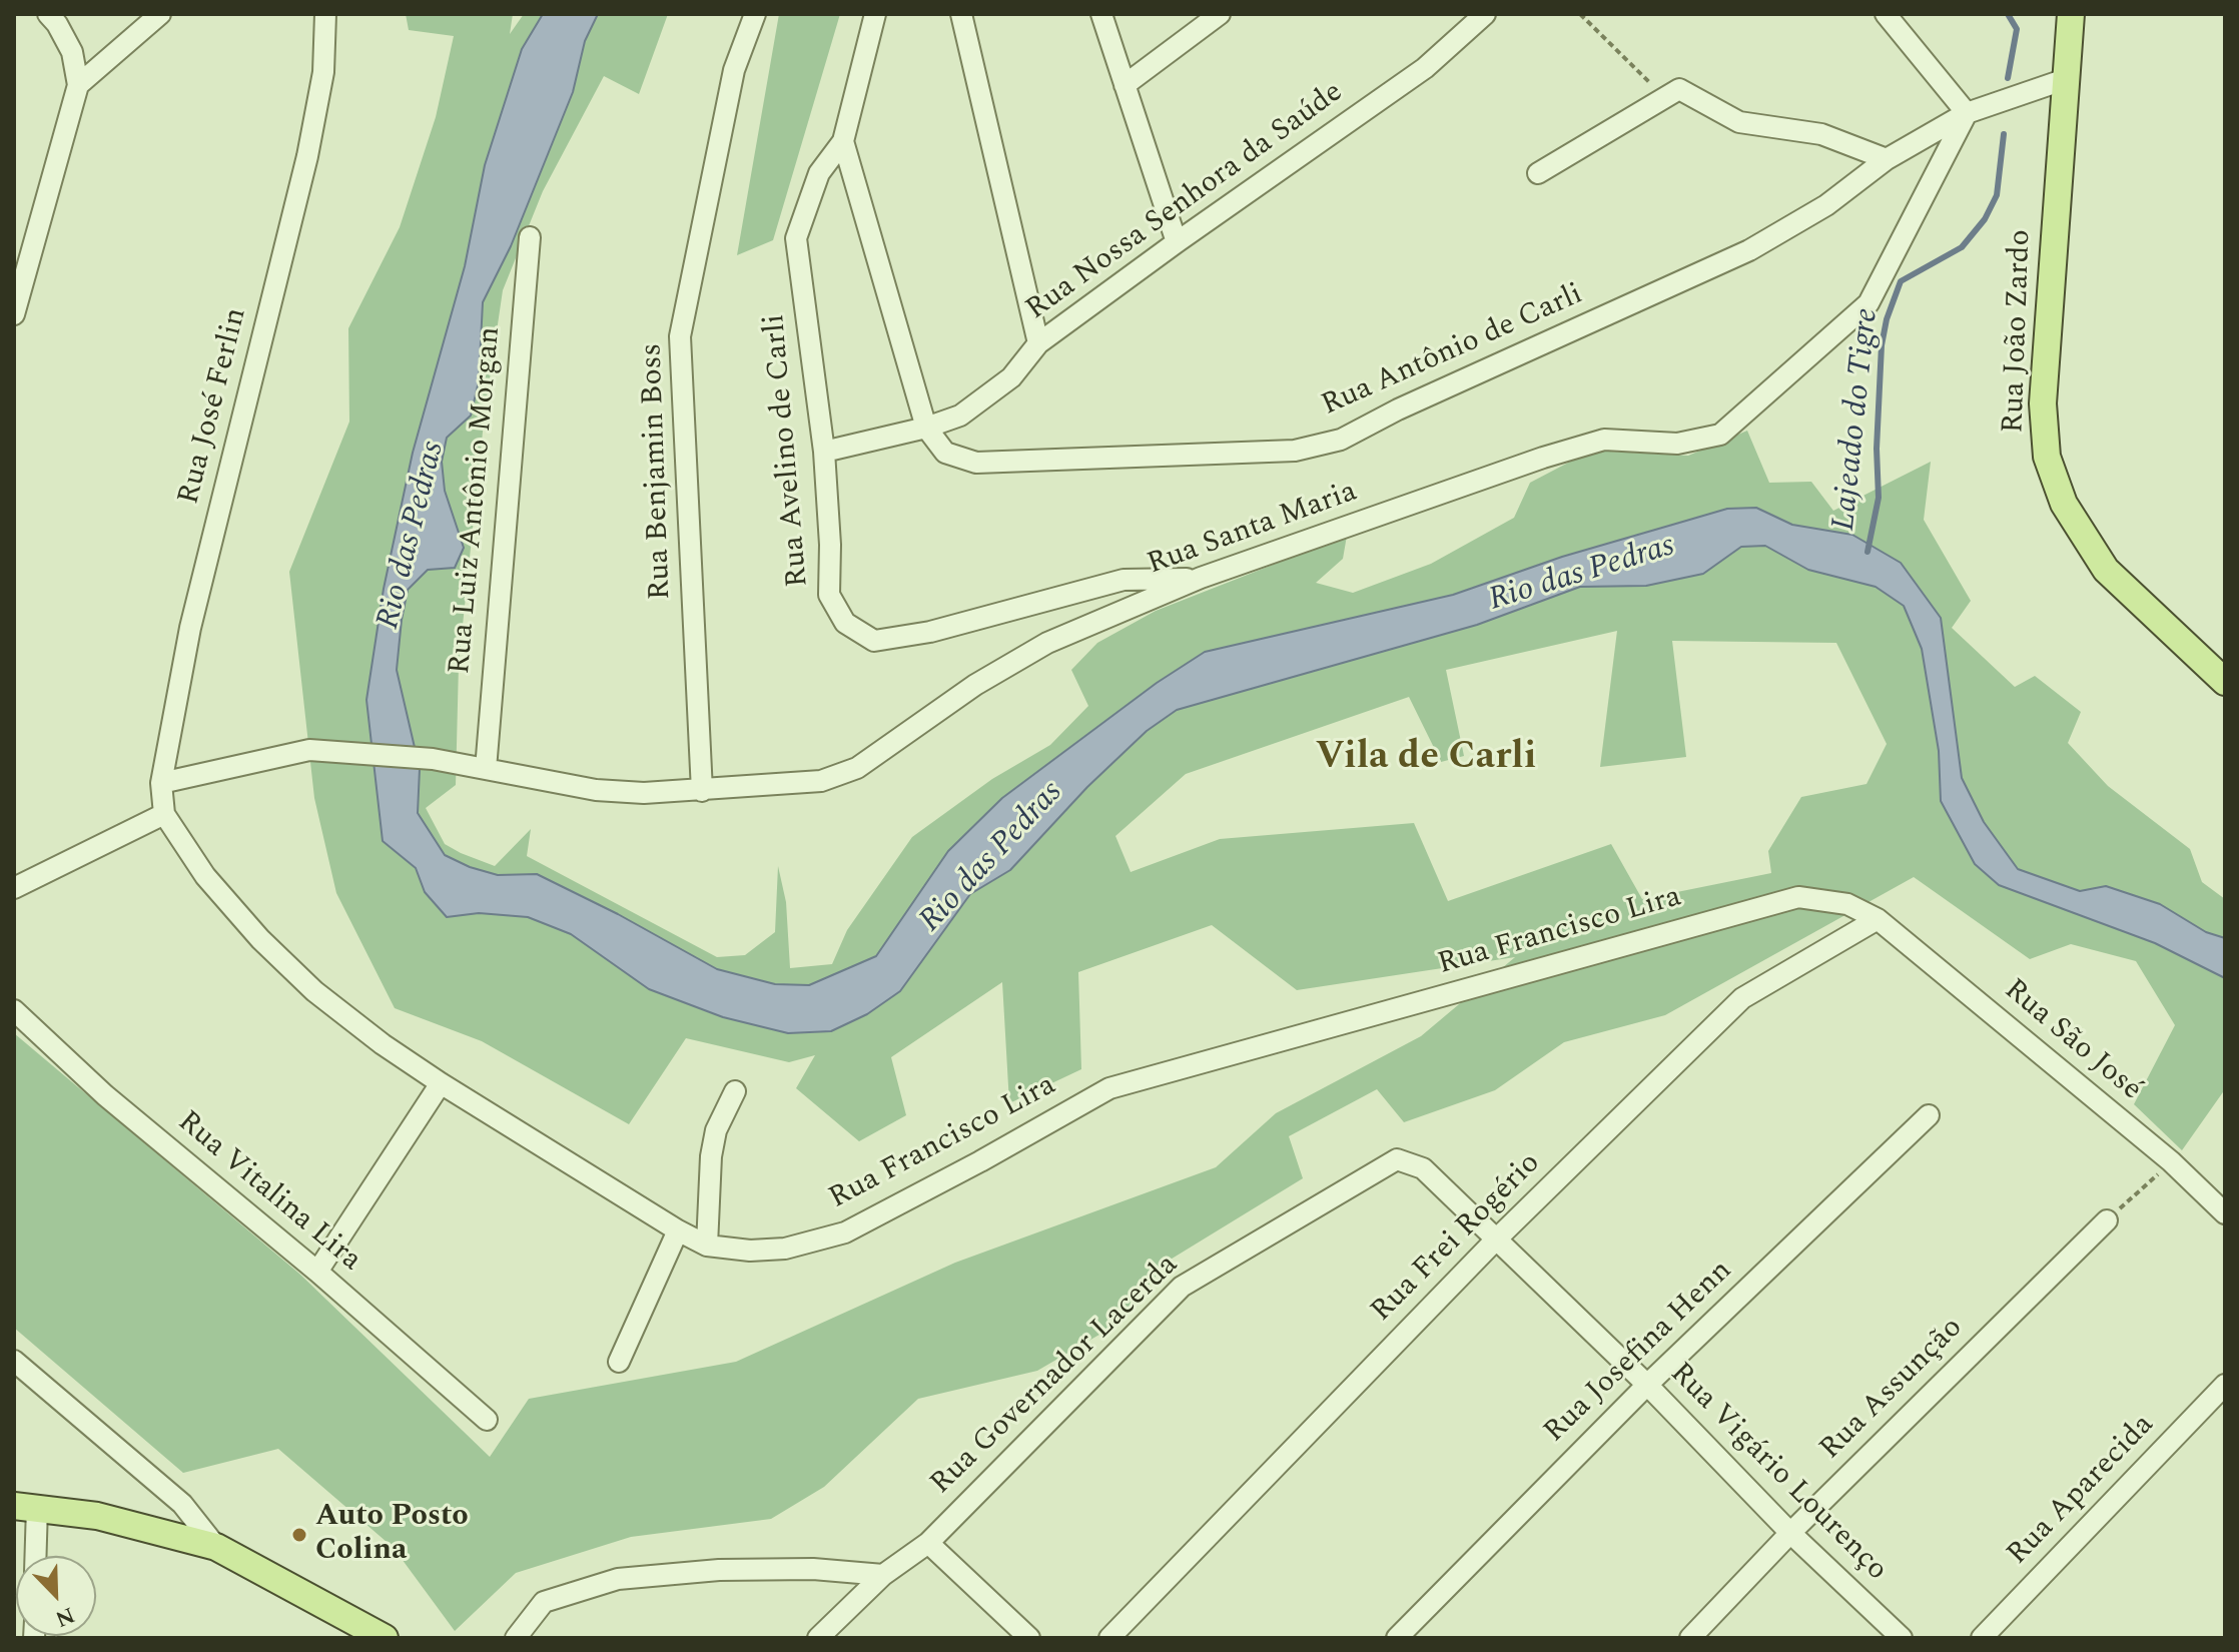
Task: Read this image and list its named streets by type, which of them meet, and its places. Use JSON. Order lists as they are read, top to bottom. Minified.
{"streets":{"main road":["Rua João Zardo"],"street":["Rua Nossa Senhora da Saúde","Rua Antônio de Carli","Rua José Ferlin","Rua Avelino de Carli","Rua Benjamin Boss","Rua Luiz Antônio Morgan","Rua Santa Maria","Rua Francisco Lira","Rua São José","Rua Vitalina Lira","Rua Frei Rogério","Rua Josefina Henn","Rua Governador Lacerda","Rua Assunção","Rua Vigário Lourenço","Rua Aparecida"]},"crossings":[["Rua Nossa Senhora da Saúde","Rua Antônio de Carli"],["Rua Nossa Senhora da Saúde","Rua Avelino de Carli"],["Rua João Zardo","Rua Antônio de Carli"],["Rua Antônio de Carli","Rua Avelino de Carli"],["Rua Antônio de Carli","Rua Santa Maria"],["Rua José Ferlin","Rua Santa Maria"],["Rua José Ferlin","Rua Francisco Lira"],["Rua Avelino de Carli","Rua Santa Maria"],["Rua Benjamin Boss","Rua Santa Maria"],["Rua Luiz Antônio Morgan","Rua Santa Maria"],["Rua Francisco Lira","Rua São José"],["Rua Francisco Lira","Rua Frei Rogério"],["Rua São José","Rua Frei Rogério"],["Rua Frei Rogério","Rua Vigário Lourenço"],["Rua Josefina Henn","Rua Vigário Lourenço"],["Rua Governador Lacerda","Rua Vigário Lourenço"],["Rua Assunção","Rua Vigário Lourenço"]],"districts":["Vila de Carli"],"water":["Lajeado do Tigre","Rio das Pedras"],"places":["Auto Posto Colina"],"north":"bottom right"}
